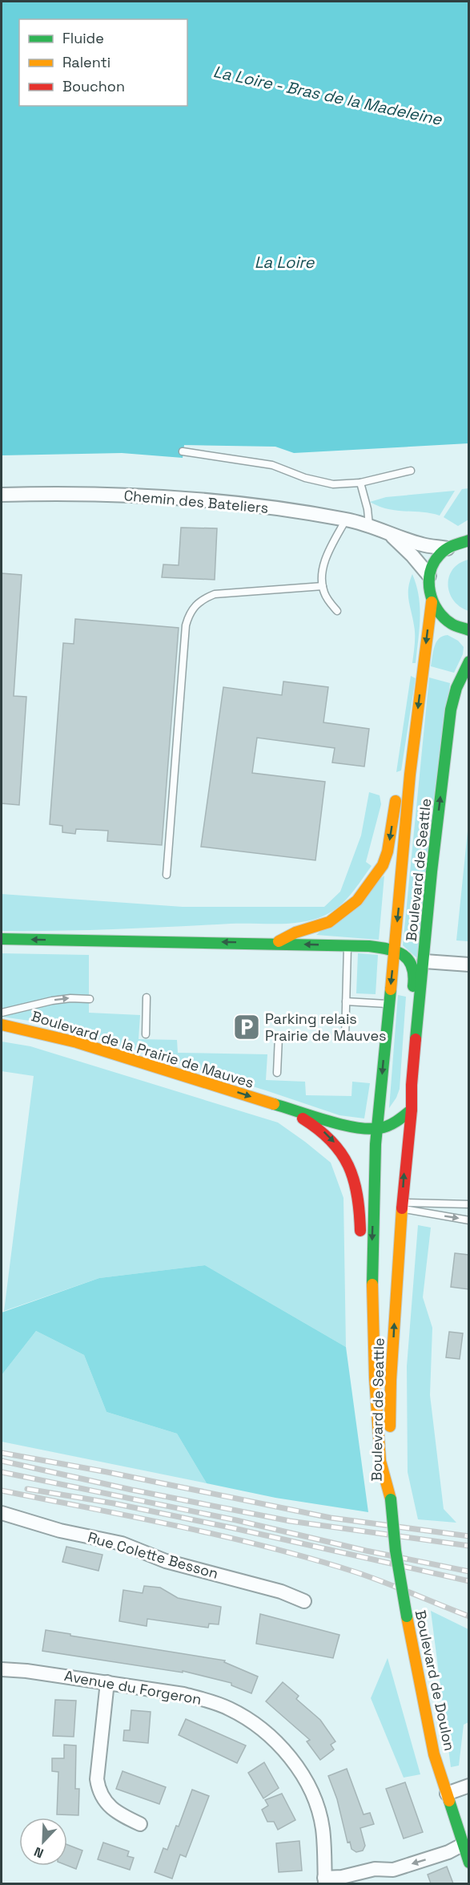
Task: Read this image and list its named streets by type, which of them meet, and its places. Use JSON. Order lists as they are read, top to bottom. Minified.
{"streets":{"main road":["Boulevard de Seattle","Boulevard de la Prairie de Mauves","Boulevard de Doulon"],"street":["Chemin des Bateliers","Rue Colette Besson","Avenue du Forgeron"]},"crossings":[["Chemin des Bateliers","Boulevard de Seattle"],["Boulevard de Seattle","Boulevard de la Prairie de Mauves"],["Boulevard de Seattle","Boulevard de Doulon"]],"water":["La Loire - Bras de la Madeleine","La Loire"],"places":{"parking":["Parking relais Prairie de Mauves"]},"legend":["Fluide","Ralenti","Bouchon"],"north":"bottom left"}
